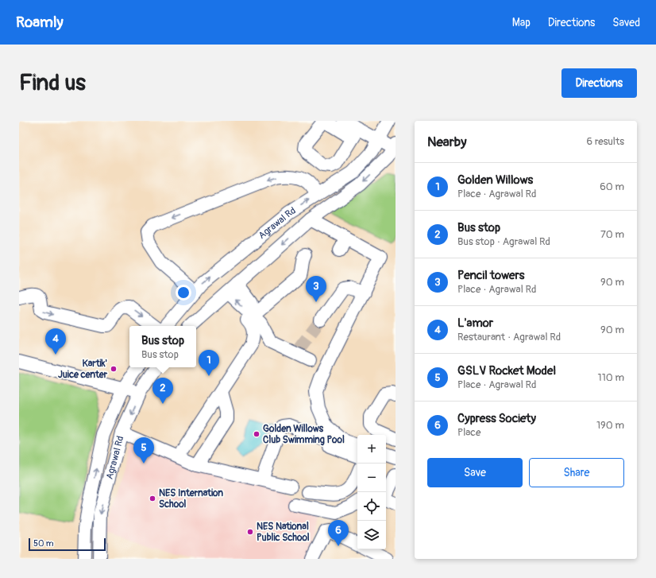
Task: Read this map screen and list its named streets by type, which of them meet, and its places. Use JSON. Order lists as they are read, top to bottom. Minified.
{"streets":{"street":["Agrawal Rd"]},"places":["Kartik' Juice center","Golden Willows Club Swimming Pool","NES Internation School","NES National Public School"],"scale_bar":"50 m","page":{"header":"Roamly","nav":["Map","Directions","Saved"],"buttons":["Directions",["Save","Share"]],"title":"Find us","heading":["Nearby","6 results"],"list":[{"mark":"1","name":"Golden Willows","note":"Place · Agrawal Rd","value":"60 m"},{"mark":"2","name":"Bus stop","note":"Bus stop · Agrawal Rd","value":"70 m"},{"mark":"3","name":"Pencil towers","note":"Place · Agrawal Rd","value":"90 m"},{"mark":"4","name":"L'amor","note":"Restaurant · Agrawal Rd","value":"90 m"},{"mark":"5","name":"GSLV Rocket Model","note":"Place · Agrawal Rd","value":"110 m"},{"mark":"6","name":"Cypress Society","note":"Place","value":"190 m"}],"pins":["3","4","1","2","5","6"],"popup":["Bus stop","Bus stop"],"map_buttons":["+","−"],"scale":"50 m"}}
